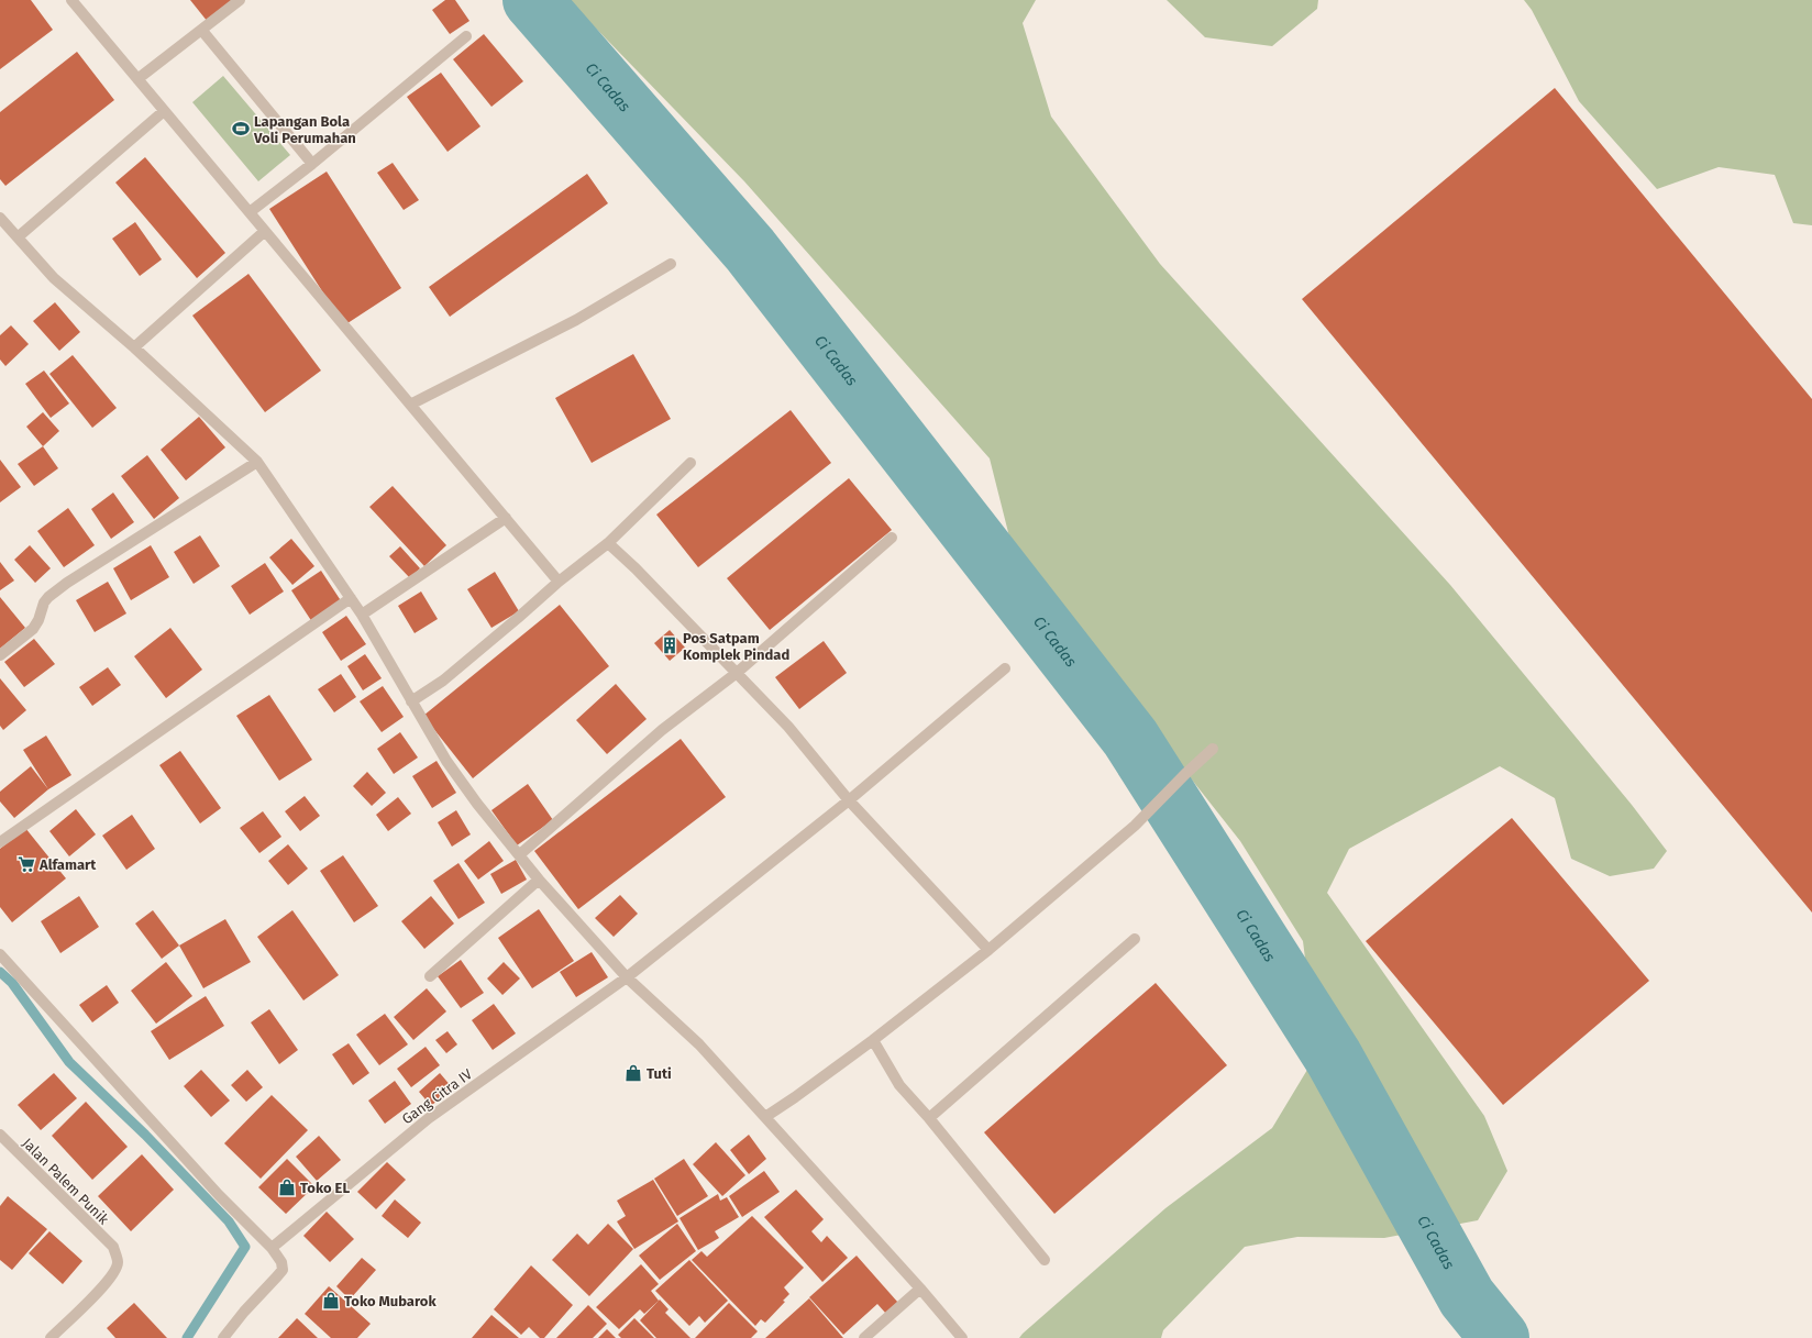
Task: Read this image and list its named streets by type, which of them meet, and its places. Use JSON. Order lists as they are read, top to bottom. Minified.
{"streets":{"street":["Gang Citra IV","Jalan Palem Punik"]},"water":["Ci Cadas"],"places":{"sports":["Lapangan Bola Voli Perumahan"],"building":["Pos Satpam Komplek Pindad"],"supermarket":["Alfamart"],"shop":["Tuti","Toko EL","Toko Mubarok"]}}
